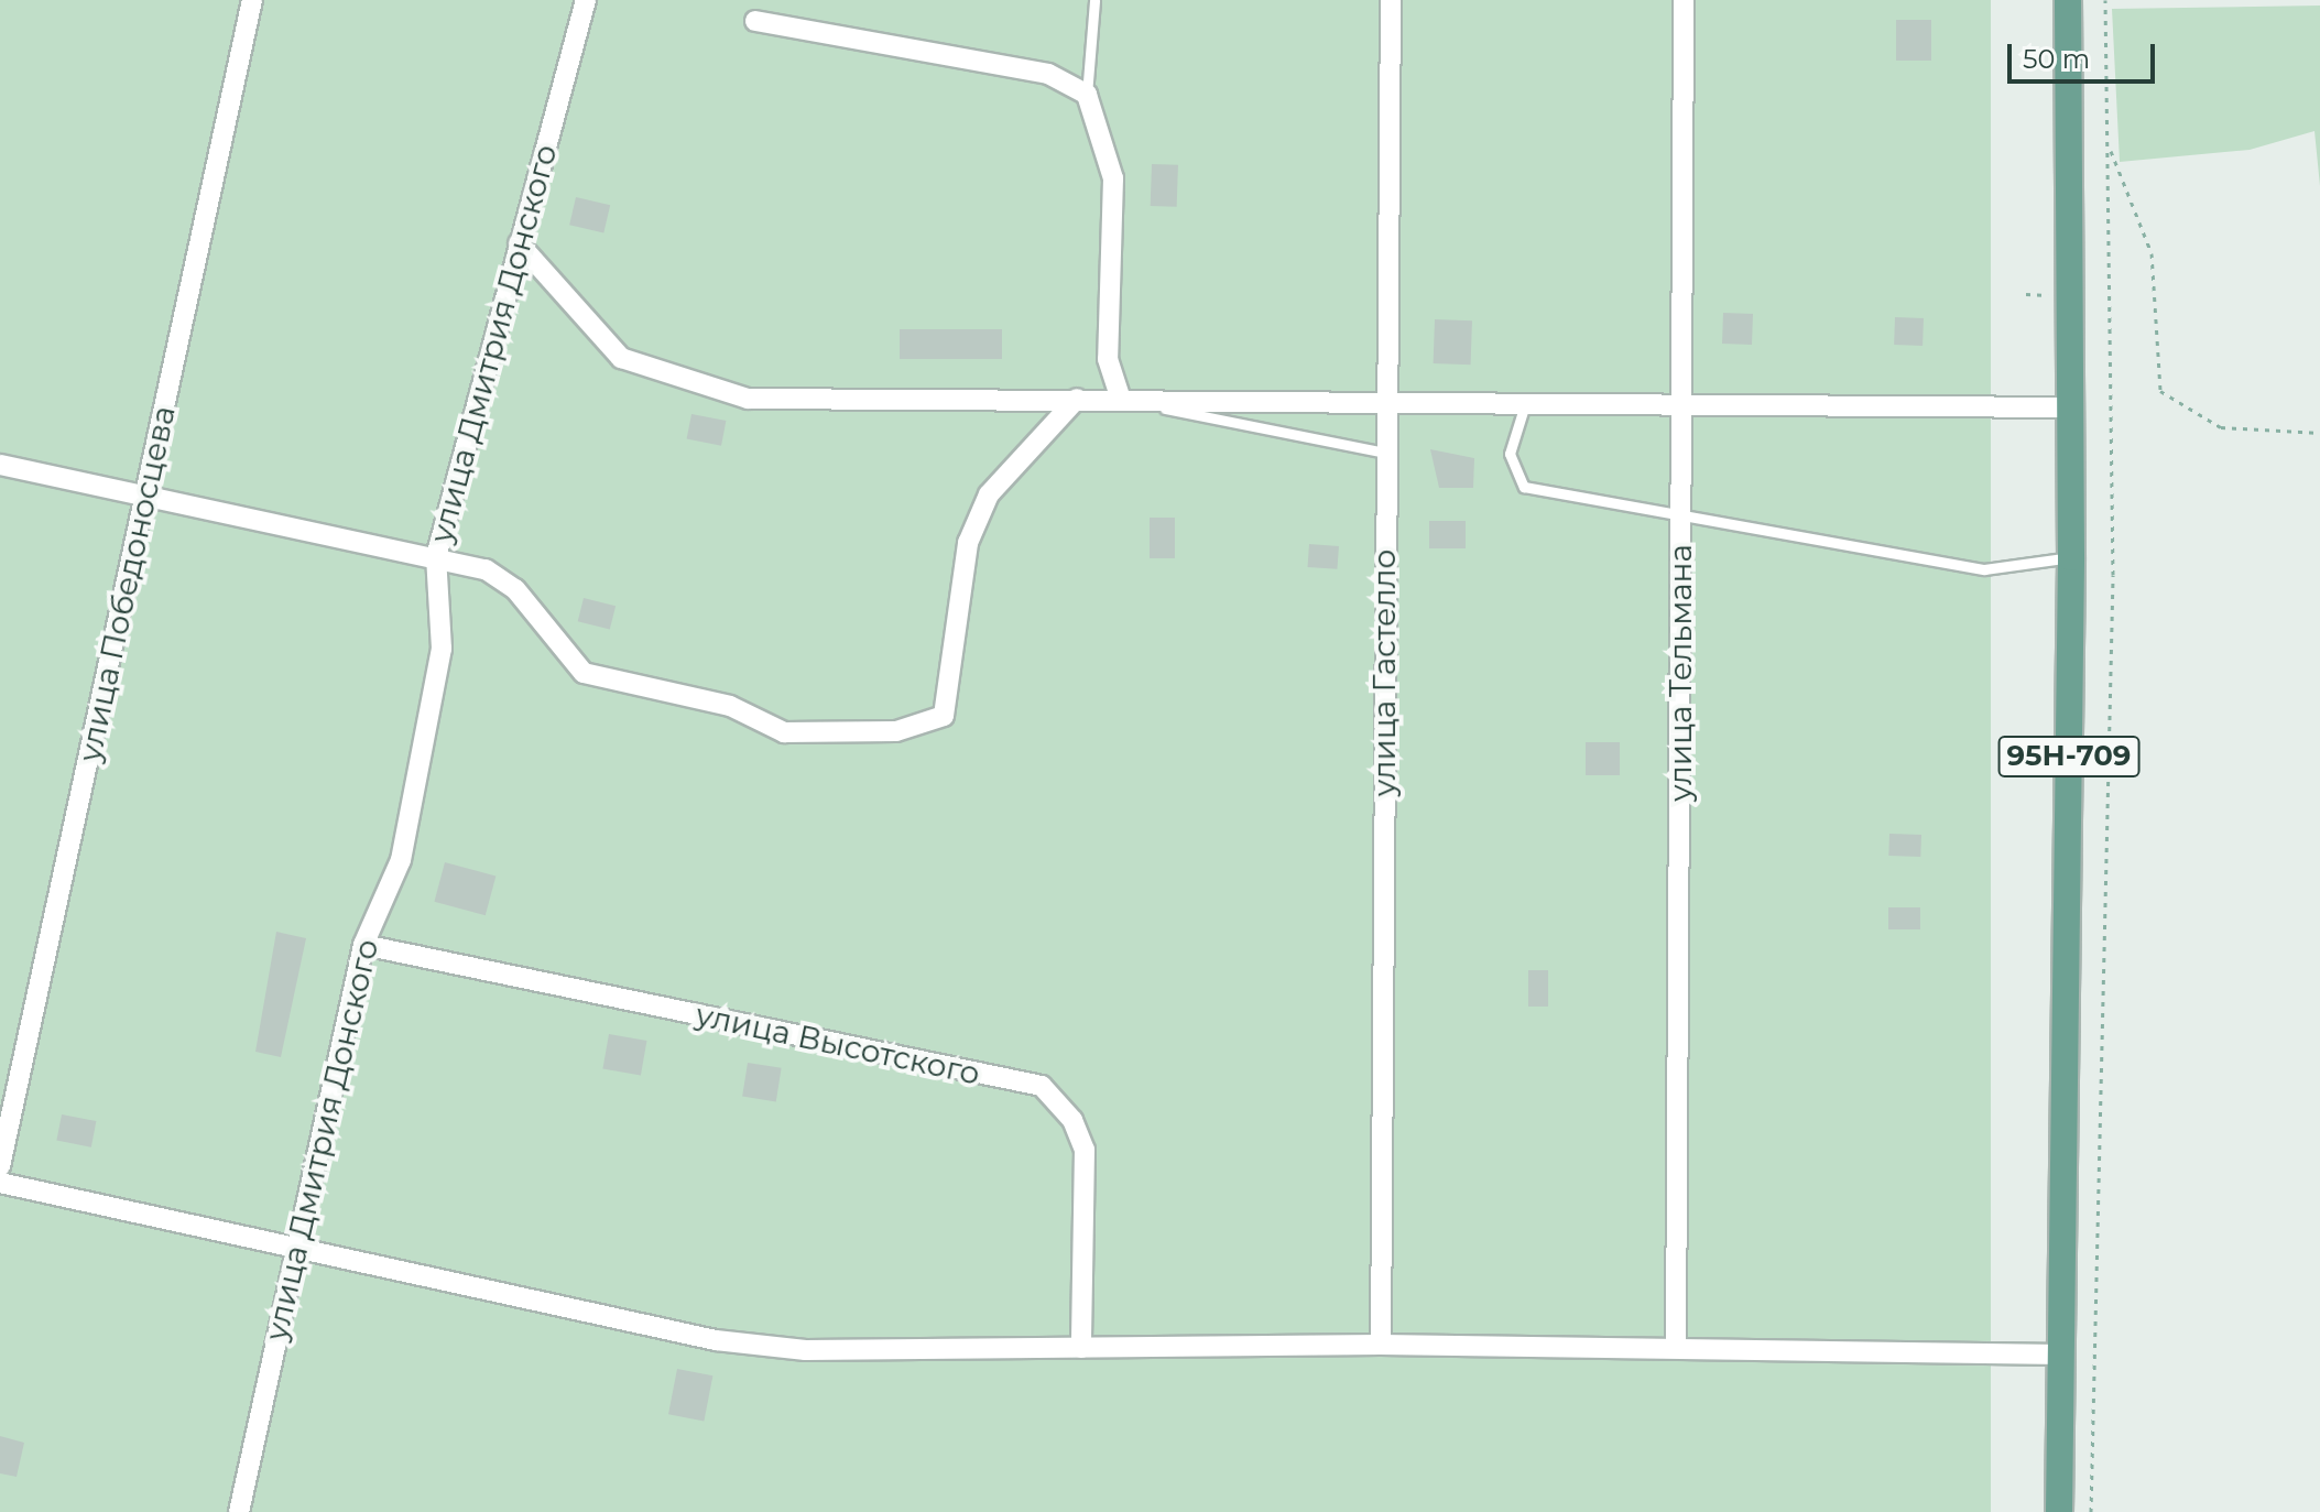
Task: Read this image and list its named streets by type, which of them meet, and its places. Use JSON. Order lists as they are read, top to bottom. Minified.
{"streets":{"main road":["95Н-709"],"street":["улица Дмитрия Донского","улица Победоносцева","улица Гастелло","улица Тельмана","улица Высотского"]},"crossings":[["улица Дмитрия Донского","улица Высотского"]],"scale_bar":"50 m"}
